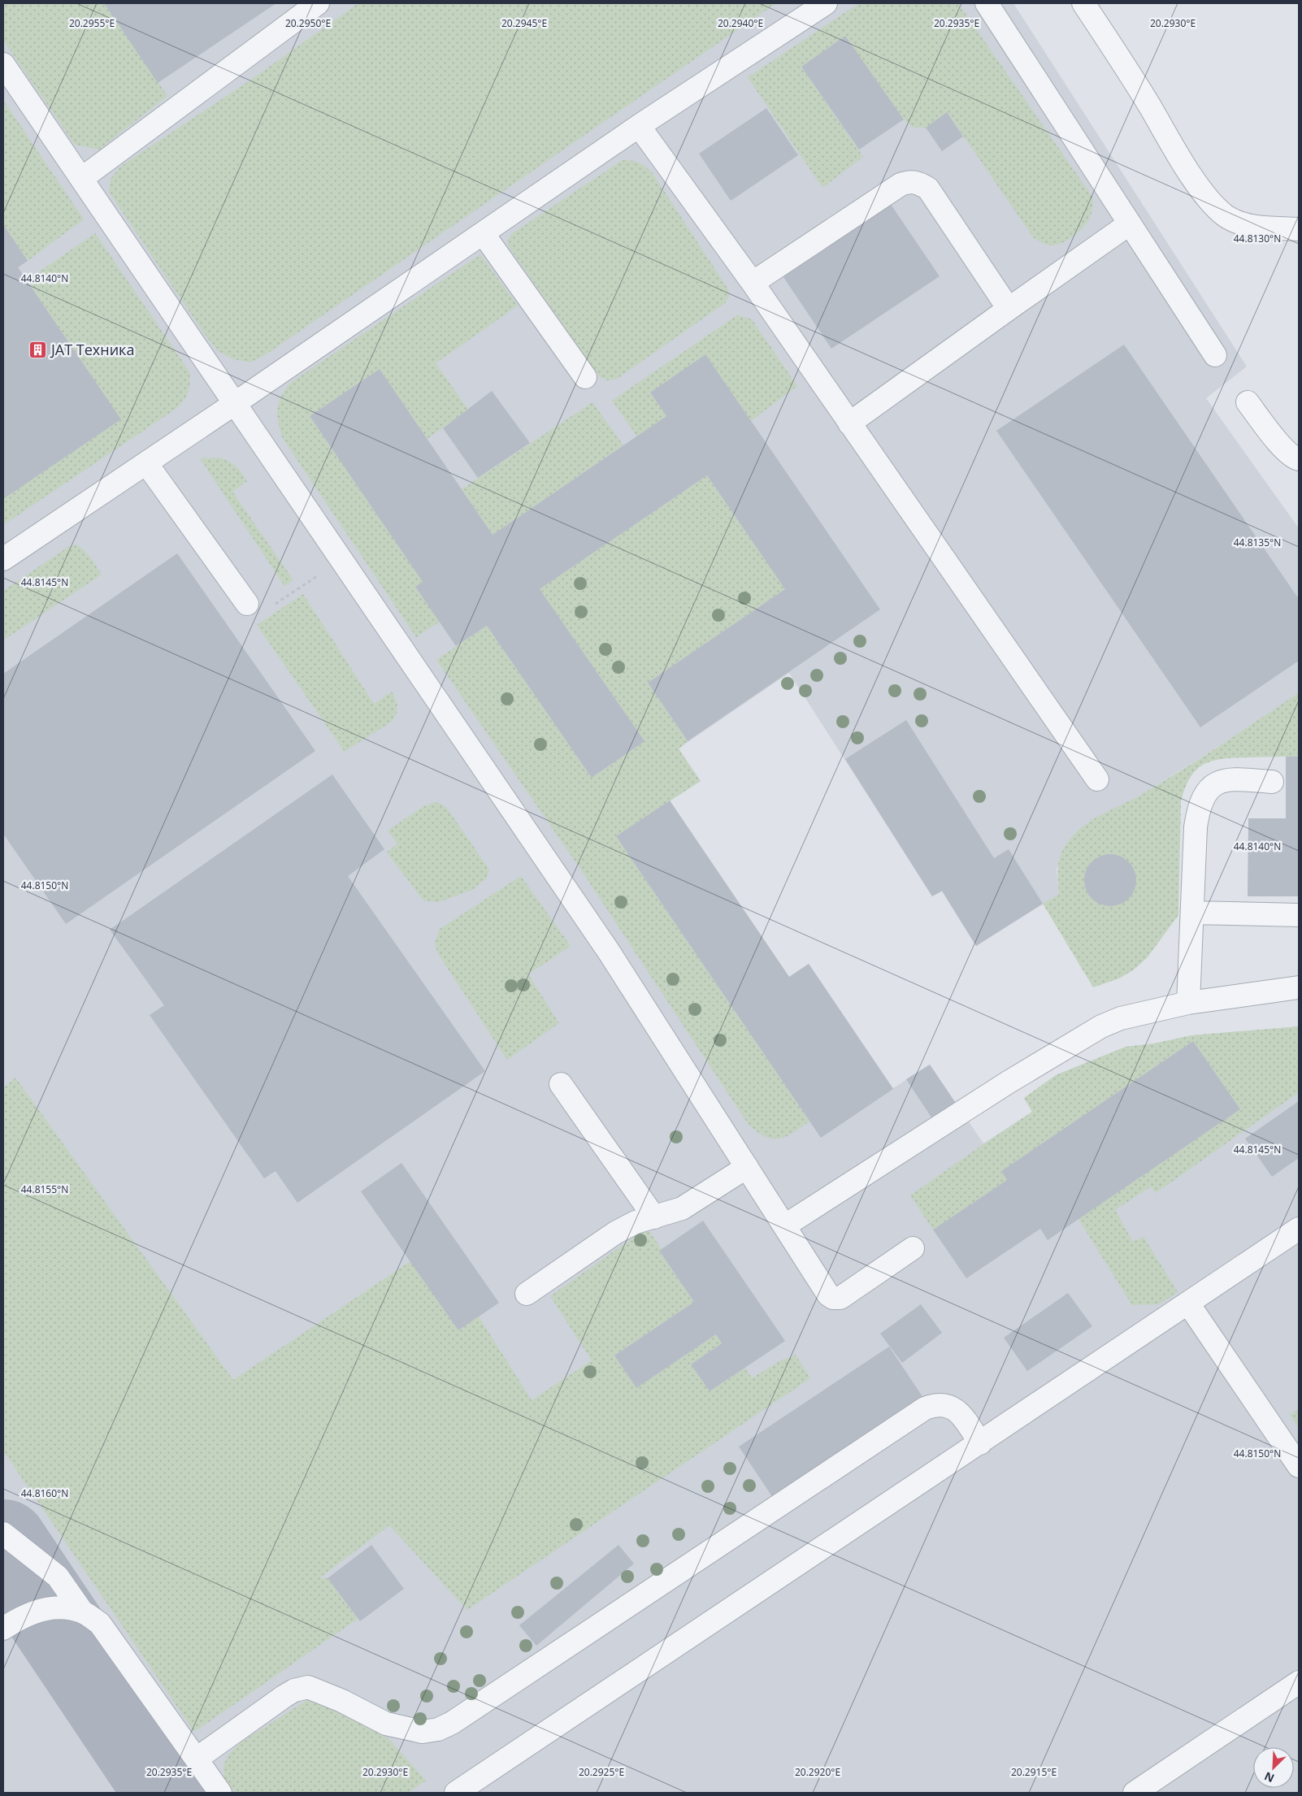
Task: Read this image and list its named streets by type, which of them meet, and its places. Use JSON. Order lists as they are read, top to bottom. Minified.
{"places":{"building":["ЈАТ Техника"]},"north":"bottom left","coordinates":["20.2955°E","20.2950°E","20.2945°E","20.2940°E","20.2935°E","20.2930°E","44.8130°N","44.8140°N","44.8135°N","44.8145°N","44.8150°N","44.8155°N","44.8160°N","20.2925°E","20.2920°E","20.2915°E"]}
